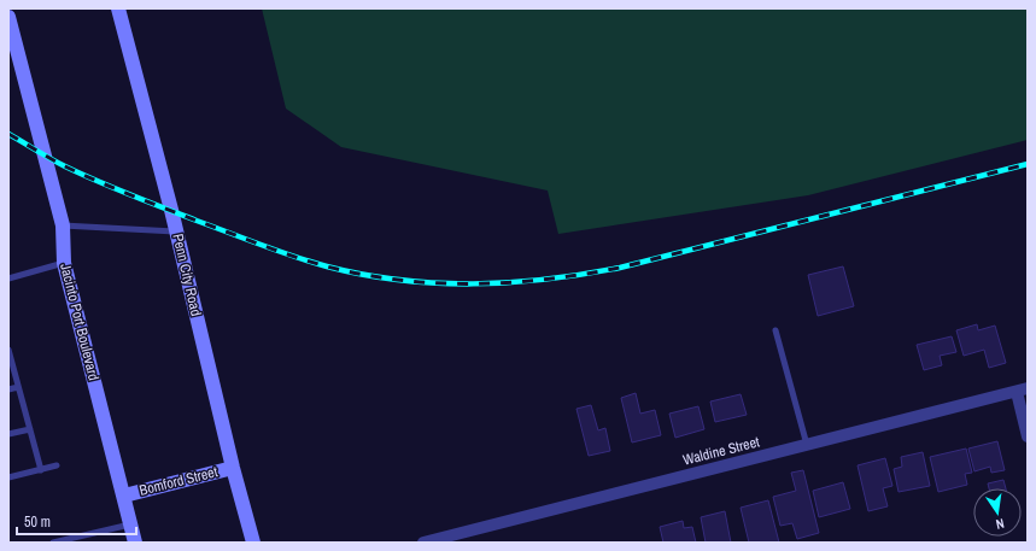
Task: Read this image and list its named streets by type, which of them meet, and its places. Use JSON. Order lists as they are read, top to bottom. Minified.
{"streets":{"street":["Penn City Road","Jacinto Port Boulevard","Waldine Street","Bomford Street"]},"crossings":[["Penn City Road","Bomford Street"],["Jacinto Port Boulevard","Bomford Street"]],"scale_bar":"50 m","north":"bottom"}
